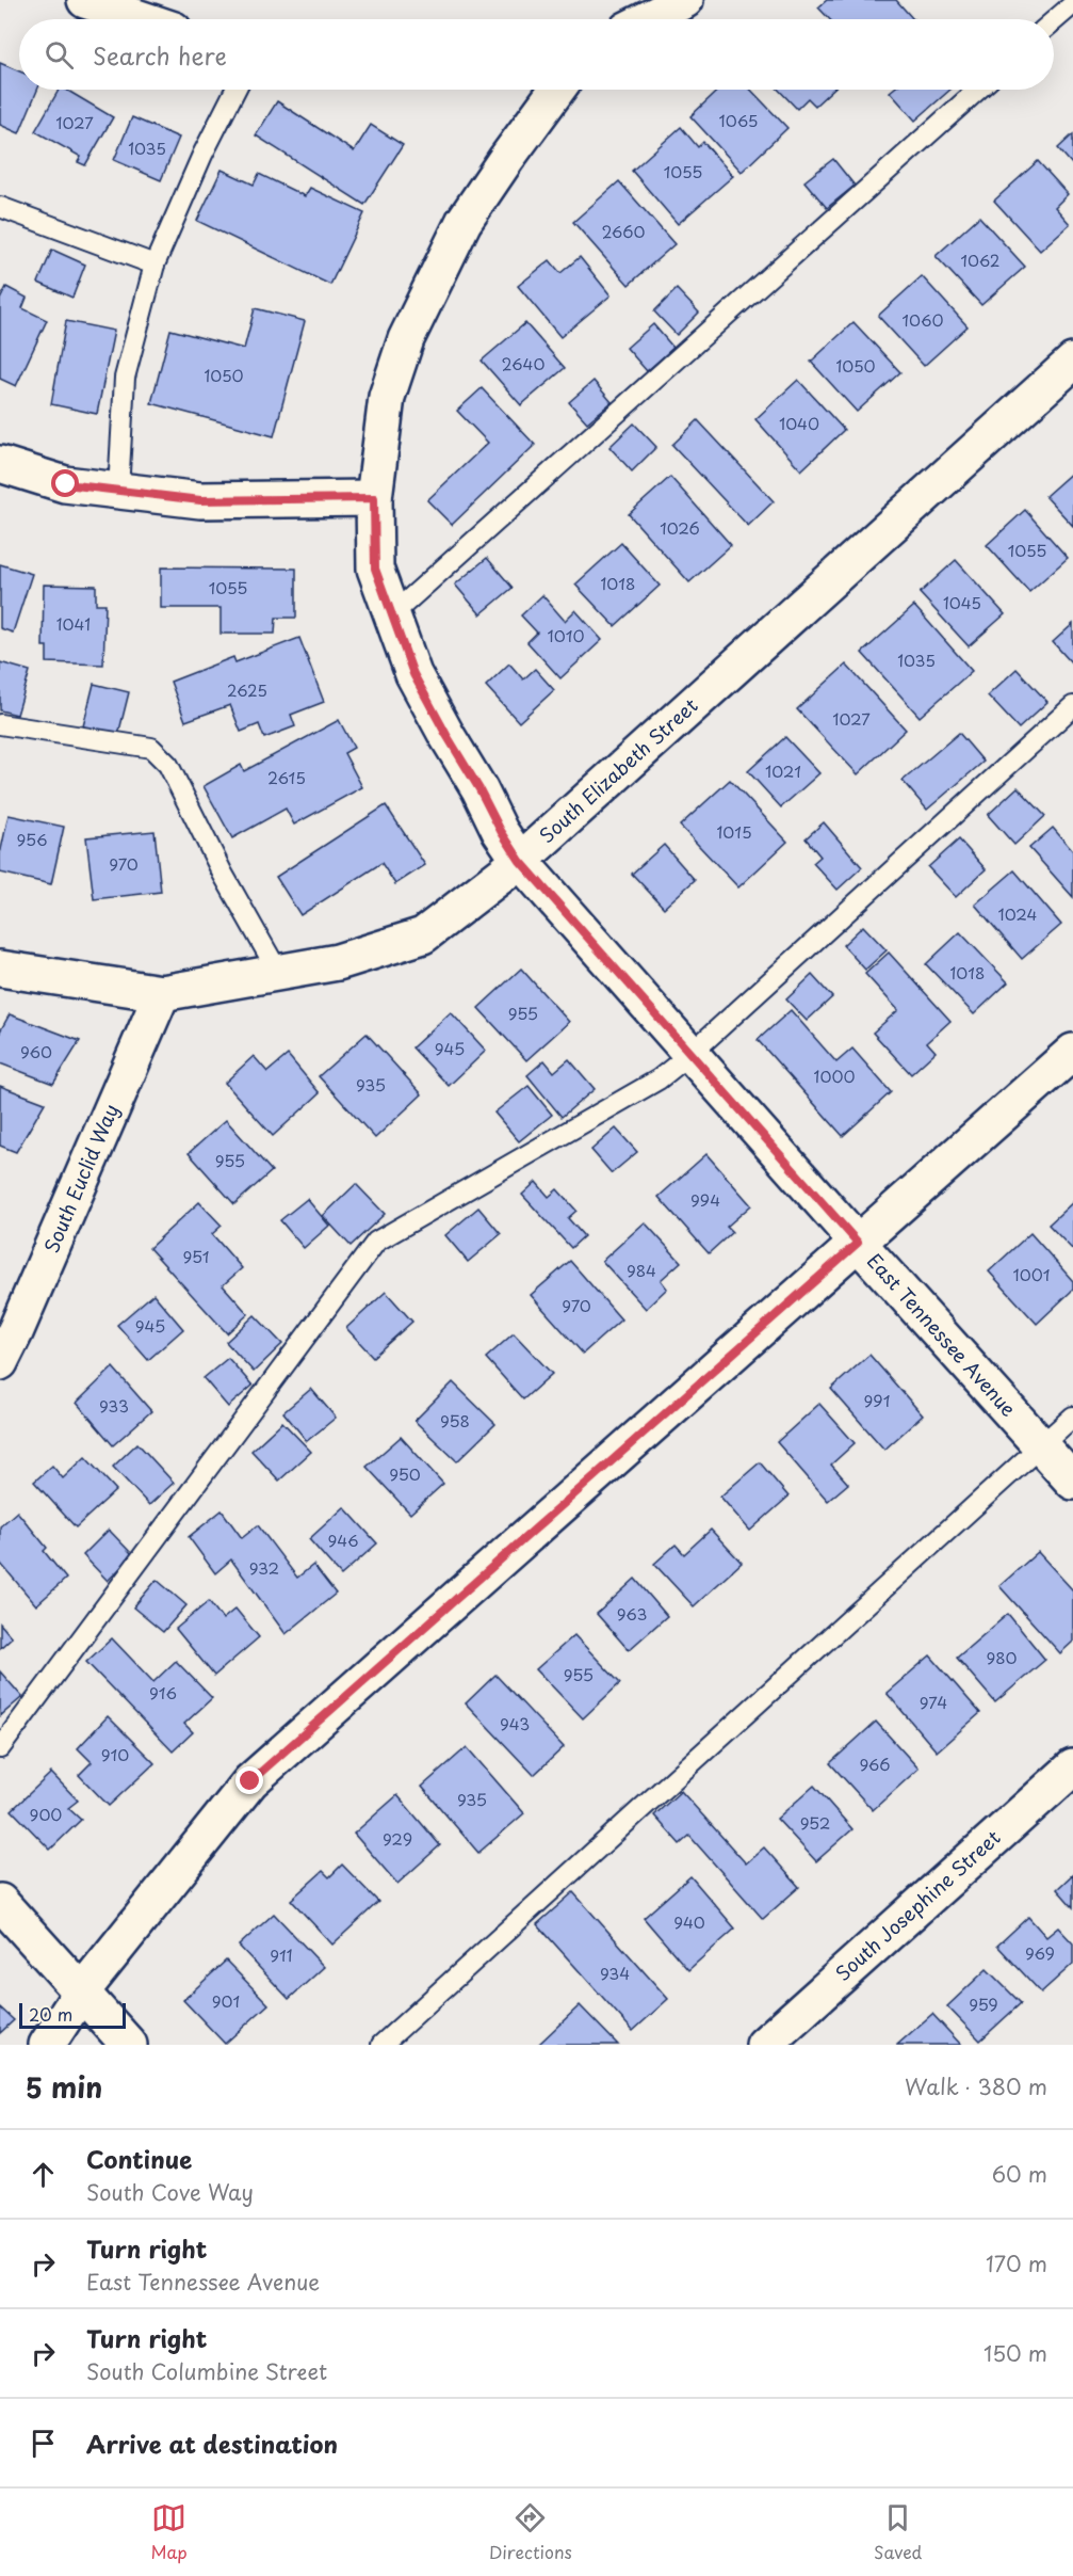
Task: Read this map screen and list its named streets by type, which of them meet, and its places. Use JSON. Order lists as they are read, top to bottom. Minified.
{"streets":{"street":["South Elizabeth Street","South Euclid Way","East Tennessee Avenue","South Josephine Street"]},"crossings":[["South Elizabeth Street","South Euclid Way"],["South Elizabeth Street","East Tennessee Avenue"]],"house_numbers":["1065","1027","1035","1055","2660","1062","1060","2640","1050","1050","1040","1026","1055","1018","1055","1045","1041","1010","1035","2625","1027","1021","2615","1015","956","970","1024","1018","955","945","960","1000","935","955","994","951","984","1001","970","945","991","933","958","950","946","932","963","980","955","916","974","943","910","966","935","900","952","929","940","969","911","934","901","959"],"scale_bar":"20 m","page":{"search":"Search here","scale":"20 m","heading":["5 min","Walk · 380 m"],"list":[["Continue","South Cove Way","60 m"],["Turn right","East Tennessee Avenue","170 m"],["Turn right","South Columbine Street","150 m"],"Arrive at destination"],"nav":["Map","Directions","Saved"]}}
